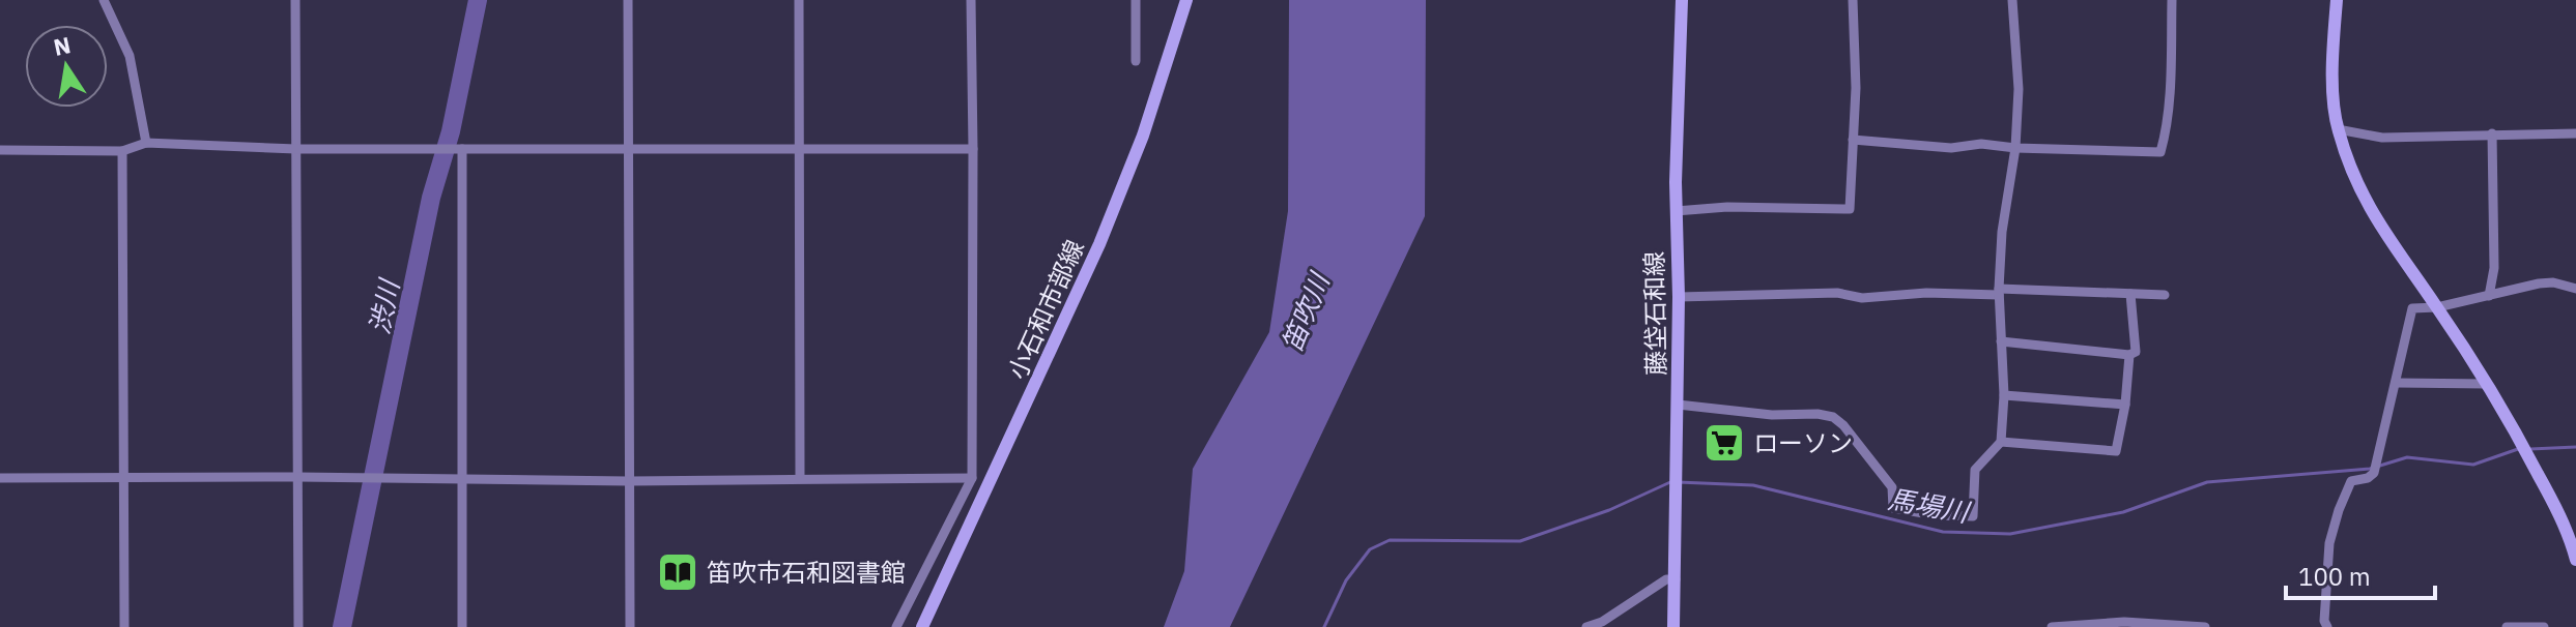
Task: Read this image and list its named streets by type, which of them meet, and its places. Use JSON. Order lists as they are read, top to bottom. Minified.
{"streets":{"main road":["小石和市部線","藤垈石和線"]},"water":["渋川","笛吹川","馬場川"],"places":{"supermarket":["ローソン"],"library":["笛吹市石和図書館"]},"scale_bar":"100 m","north":"top"}
